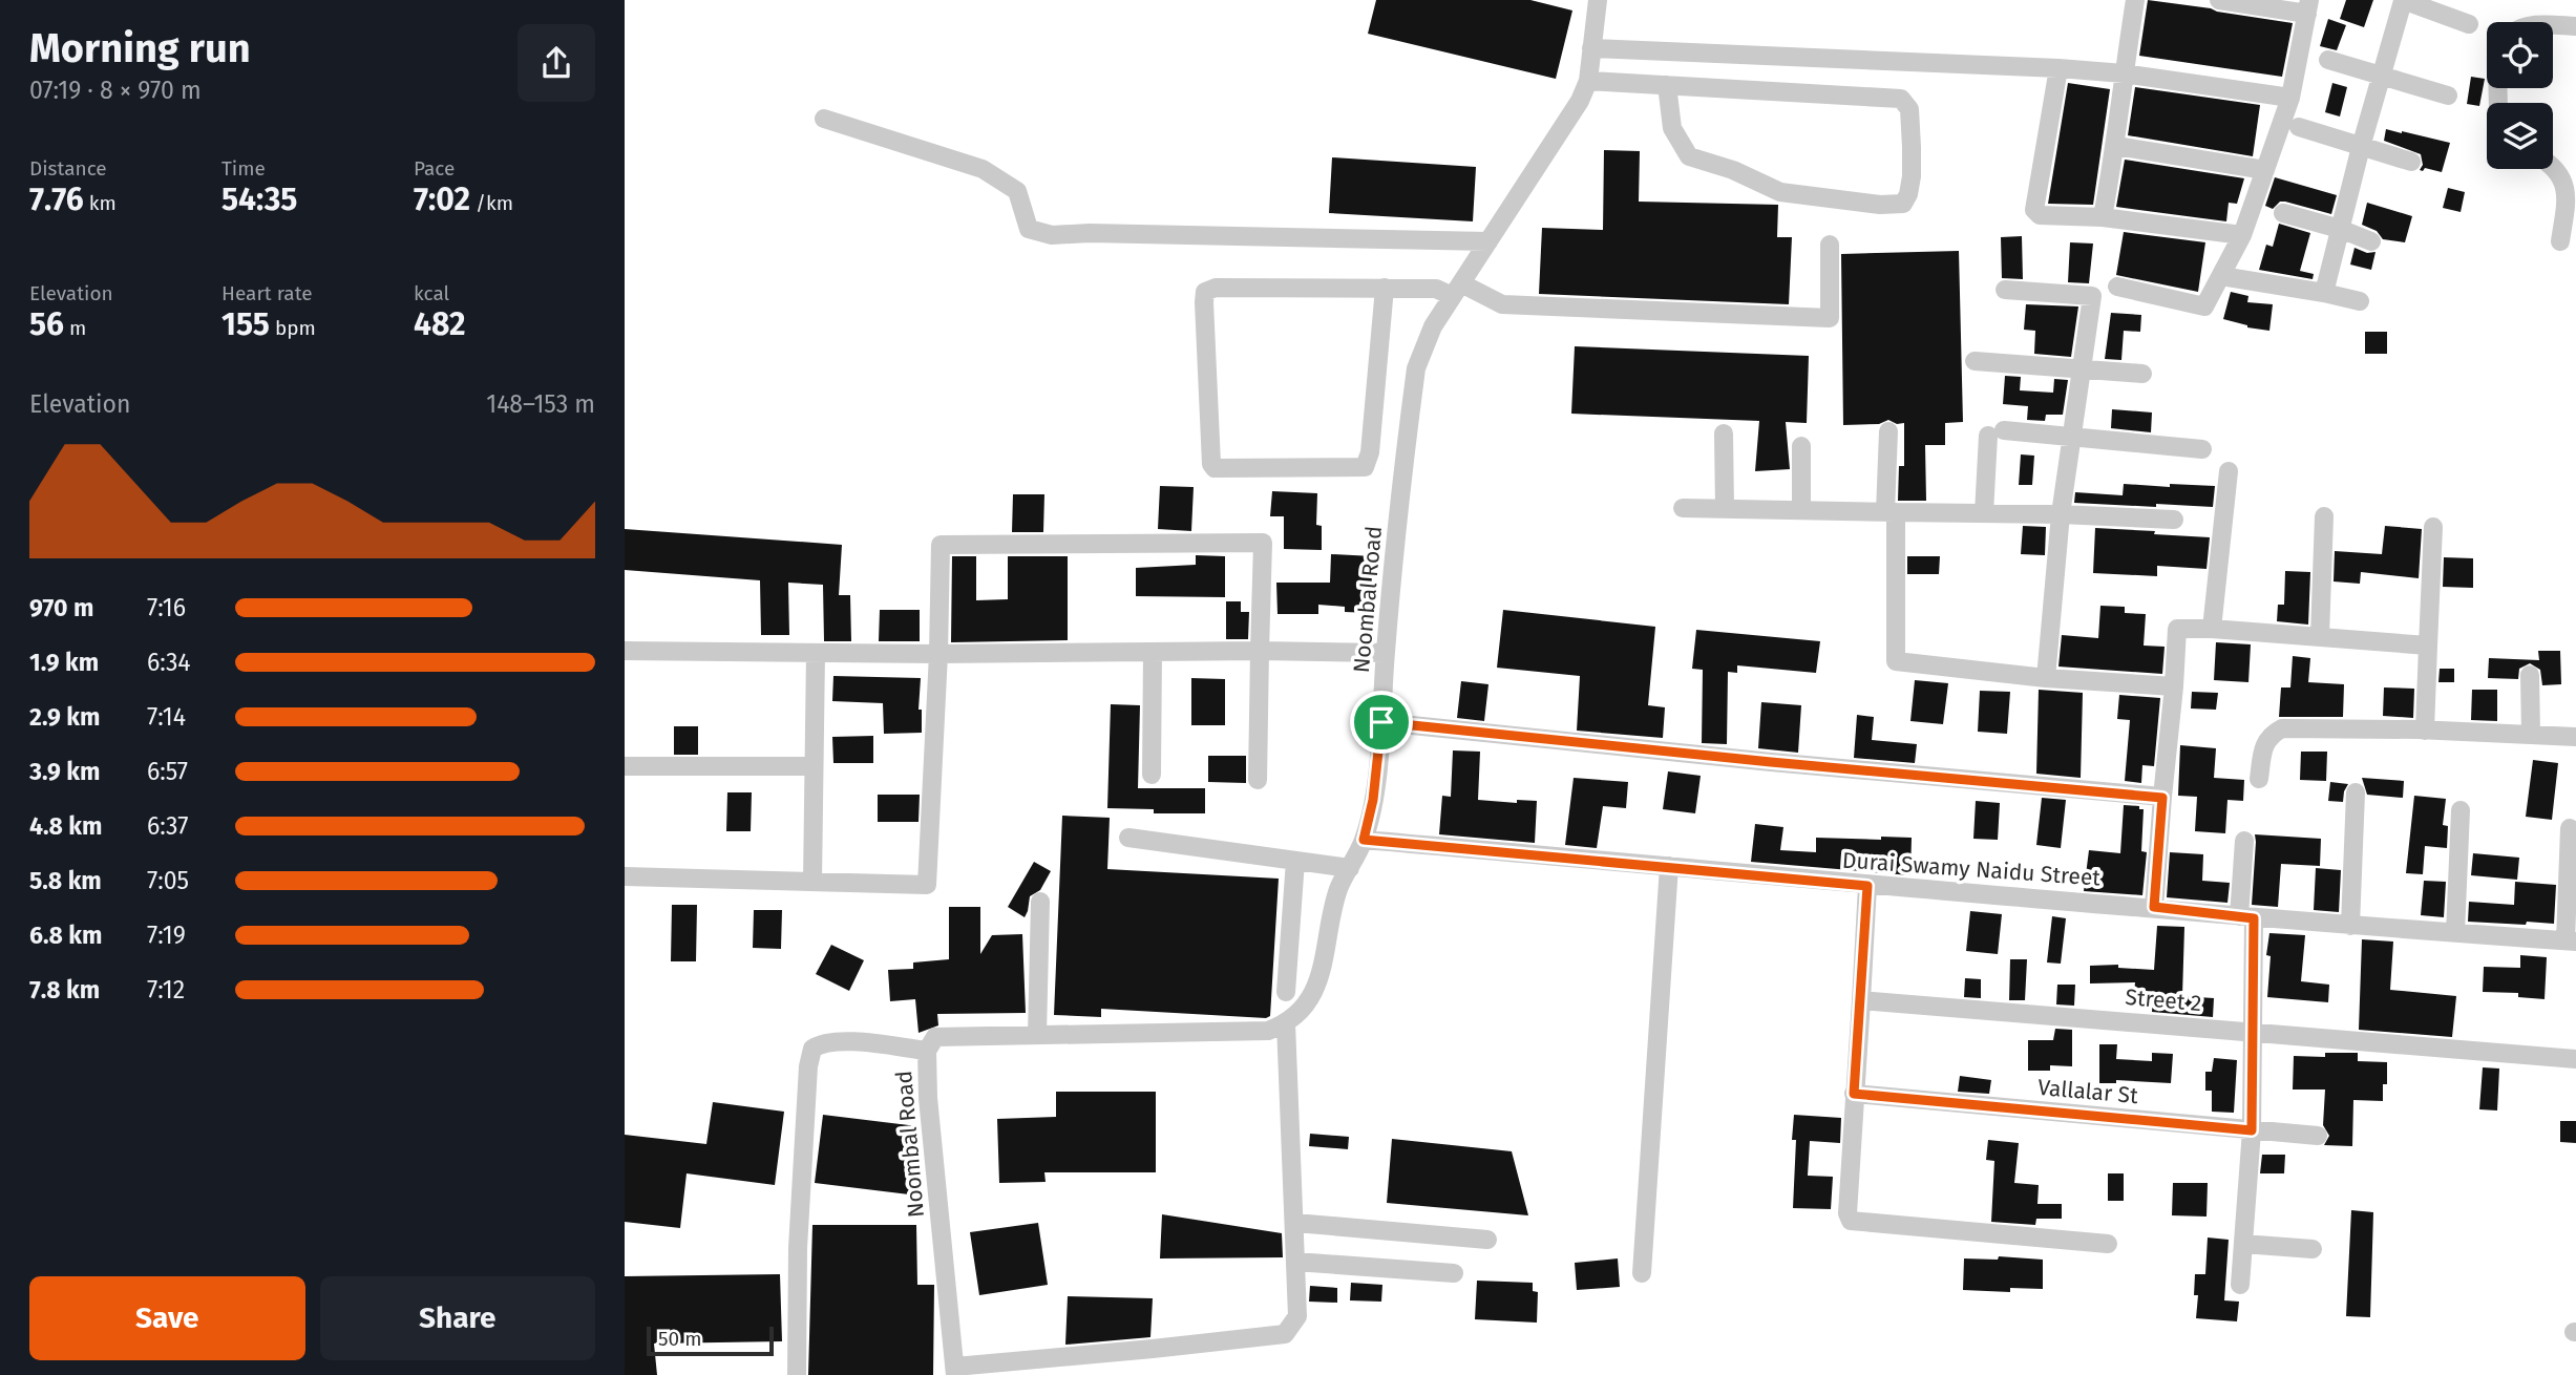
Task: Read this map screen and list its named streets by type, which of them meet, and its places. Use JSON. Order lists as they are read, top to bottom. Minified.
{"streets":{"street":["Noombal Road","Durai Swamy Naidu Street","Street 2","Vallalar St"]},"crossings":[["Noombal Road","Durai Swamy Naidu Street"]],"scale_bar":"50 m","page":{"heading":["Morning run","07:19 · 8 × 970 m"],"stats":[["Distance","7.76 km"],["Time","54:35"],["Pace","7:02 /km"],["Elevation","56 m"],["Heart rate","155 bpm"],["kcal","482"]],"chart":["Elevation","148–153 m"],"list":[{"name":"970 m","note":"7:16"},{"name":"1.9 km","note":"6:34"},{"name":"2.9 km","note":"7:14"},{"name":"3.9 km","note":"6:57"},{"name":"4.8 km","note":"6:37"},{"name":"5.8 km","note":"7:05"},{"name":"6.8 km","note":"7:19"},{"name":"7.8 km","note":"7:12"}],"buttons":["Save","Share"],"scale":"50 m"}}
